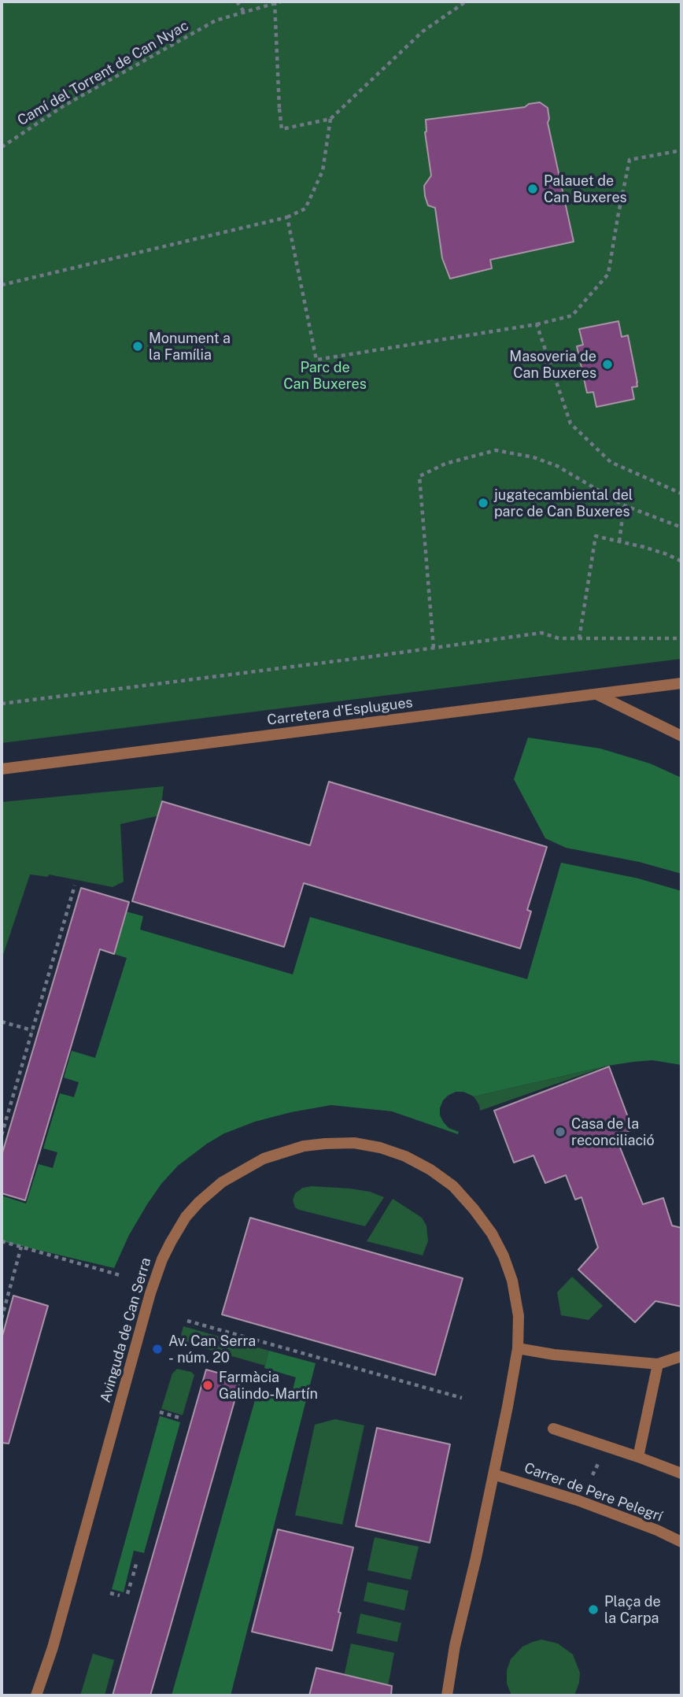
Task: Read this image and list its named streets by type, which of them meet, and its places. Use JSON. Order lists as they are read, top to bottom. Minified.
{"streets":{"street":["Carretera d'Esplugues","Avinguda de Can Serra","Carrer de Pere Pelegrí"],"path":["Camí del Torrent de Can Nyac"]},"crossings":[["Avinguda de Can Serra","Carrer de Pere Pelegrí"]],"parks":["Parc de Can Buxeres"],"places":["Palauet de Can Buxeres","Monument a la Família","Masoveria de Can Buxeres","jugatecambiental del parc de Can Buxeres","Casa de la reconciliació","Av. Can Serra - núm. 20","Farmàcia Galindo-Martín","Plaça de la Carpa"]}
